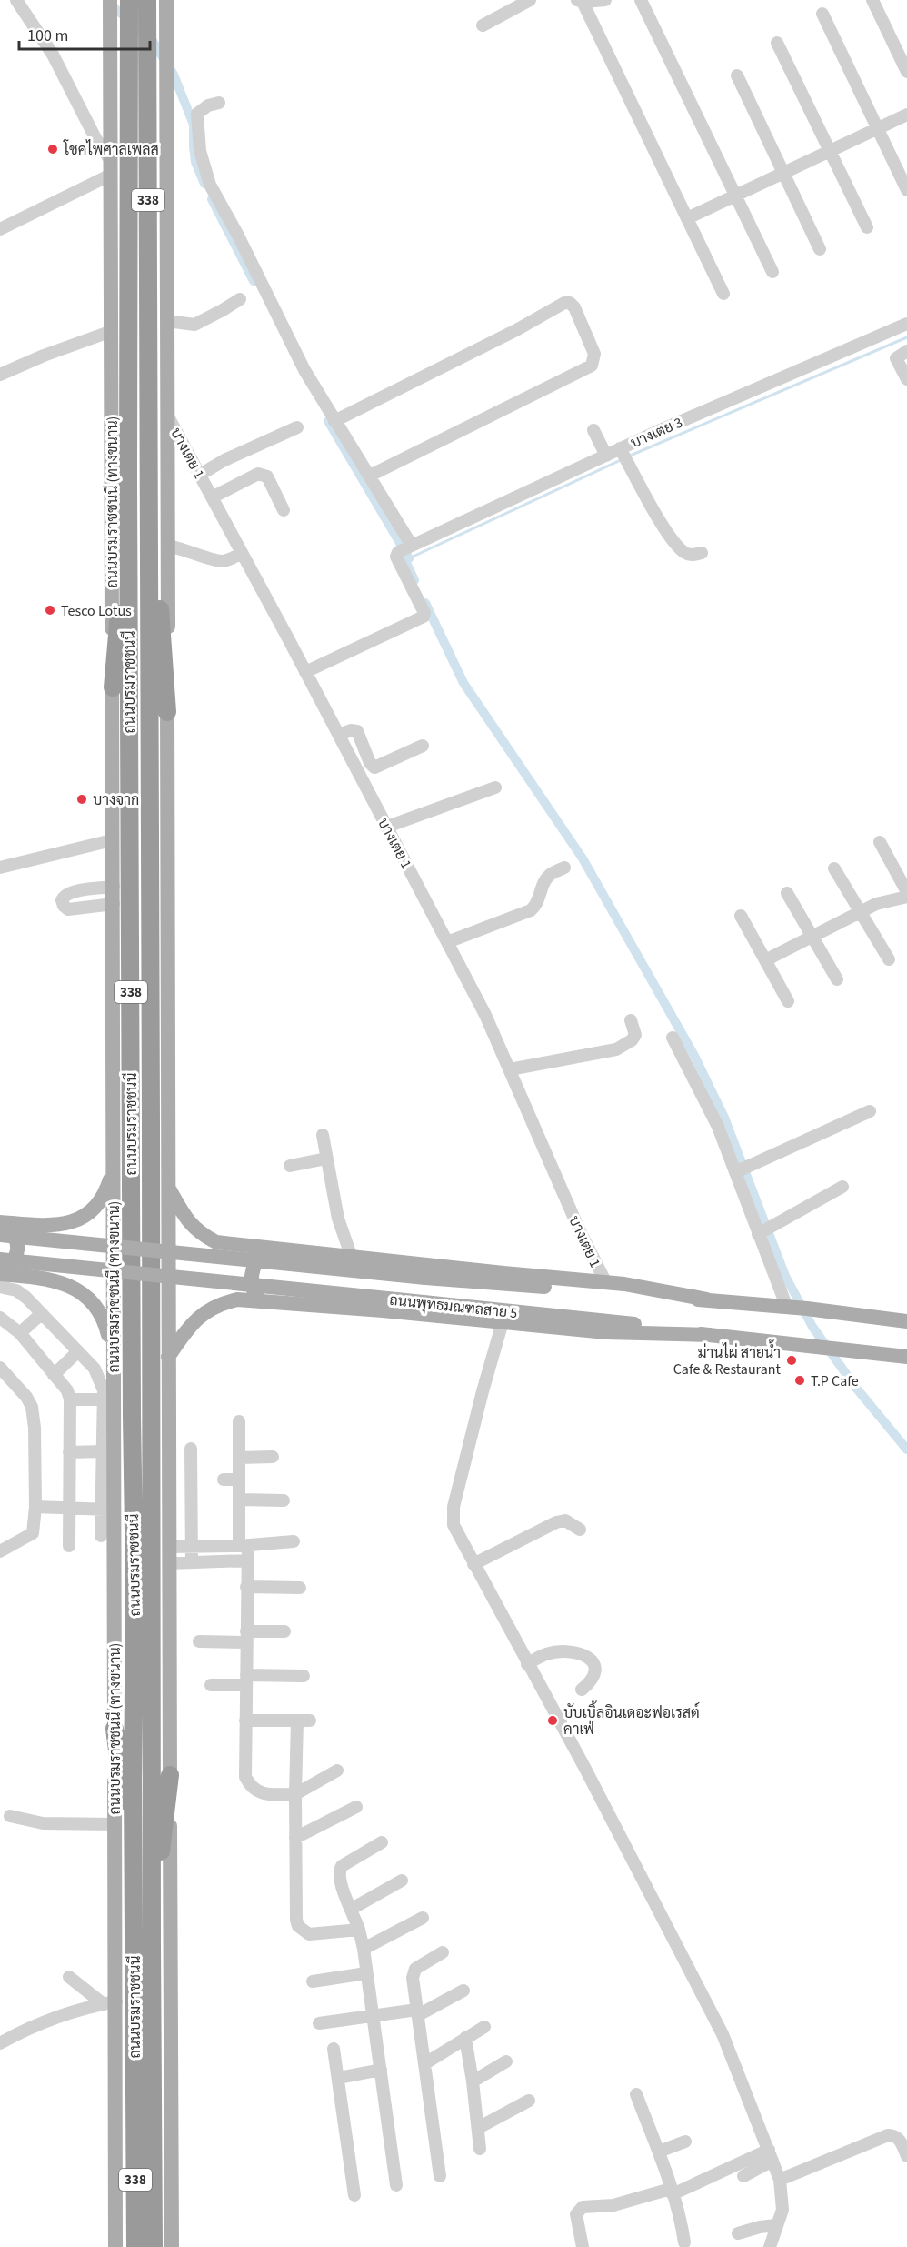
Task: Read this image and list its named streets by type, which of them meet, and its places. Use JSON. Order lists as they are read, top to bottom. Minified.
{"streets":{"highway":["338","ถนนบรมราชชนนี"],"main road":["ถนนบรมราชชนนี (ทางขนาน)","ถนนพุทธมณฑลสาย 5"],"street":["บางเตย 3","บางเตย 1"]},"crossings":[["338","บางเตย 1"]],"places":["โชคไพศาลเพลส","Tesco Lotus","บางจาก","ม่านไผ่ สายน้ำ Cafe & Restaurant","T.P Cafe","บับเบิ้ลอินเดอะฟอเรสต์ คาเฟ่"],"scale_bar":"100 m"}
